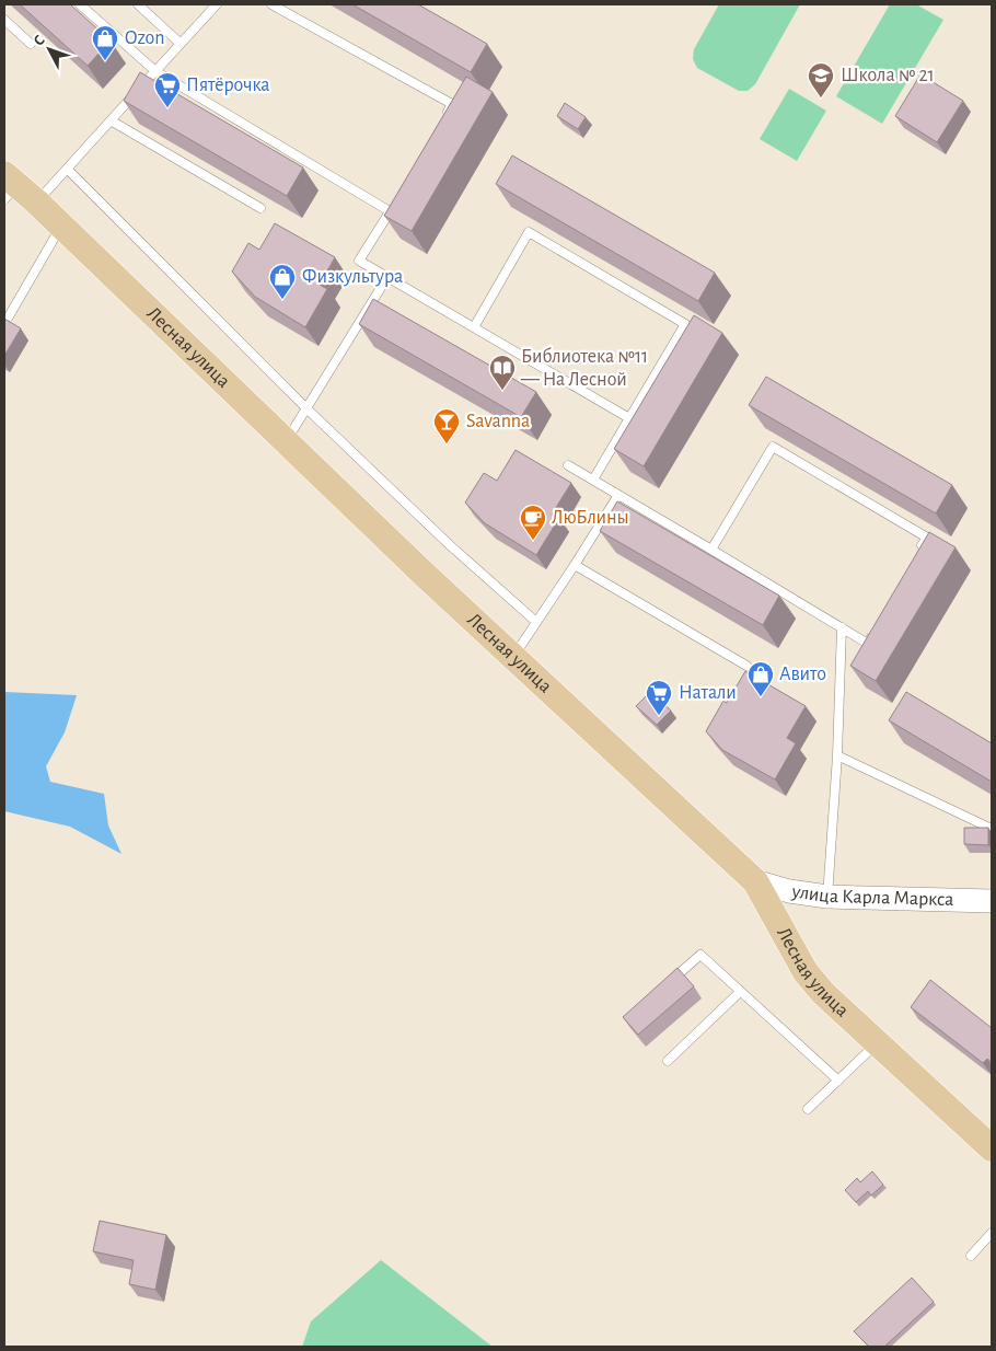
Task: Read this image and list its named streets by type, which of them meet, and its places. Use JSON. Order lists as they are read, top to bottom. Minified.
{"streets":{"main road":["Лесная улица","улица Карла Маркса"]},"crossings":[["Лесная улица","улица Карла Маркса"]],"places":{"shop":["Ozon","Физкультура","Авито"],"school or university":["Школа № 21"],"supermarket":["Пятёрочка","Натали"],"library":["Библиотека №11 — На Лесной"],"bar":["Savanna"],"cafe":["ЛюБлины"]},"north":"top left"}
